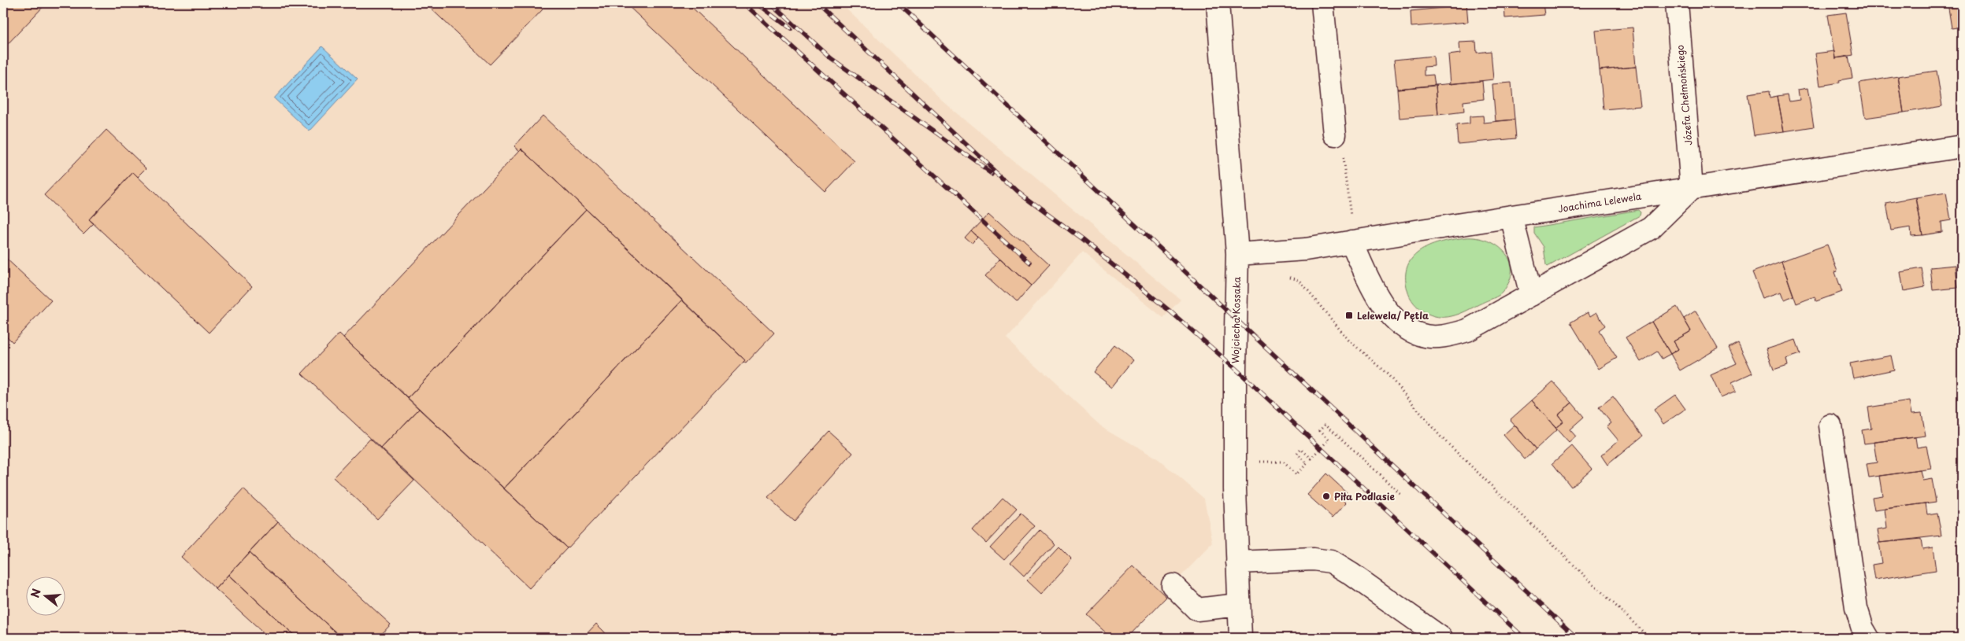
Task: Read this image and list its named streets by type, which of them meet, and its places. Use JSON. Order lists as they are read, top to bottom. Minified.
{"streets":{"street":["Józefa Chełmońskiego","Joachima Lelewela","Wojciecha Kossaka"]},"crossings":[["Józefa Chełmońskiego","Joachima Lelewela"],["Joachima Lelewela","Wojciecha Kossaka"]],"places":{"transit":["Lelewela/ Pętla"],"other":["Piła Podlasie"]},"north":"left"}
